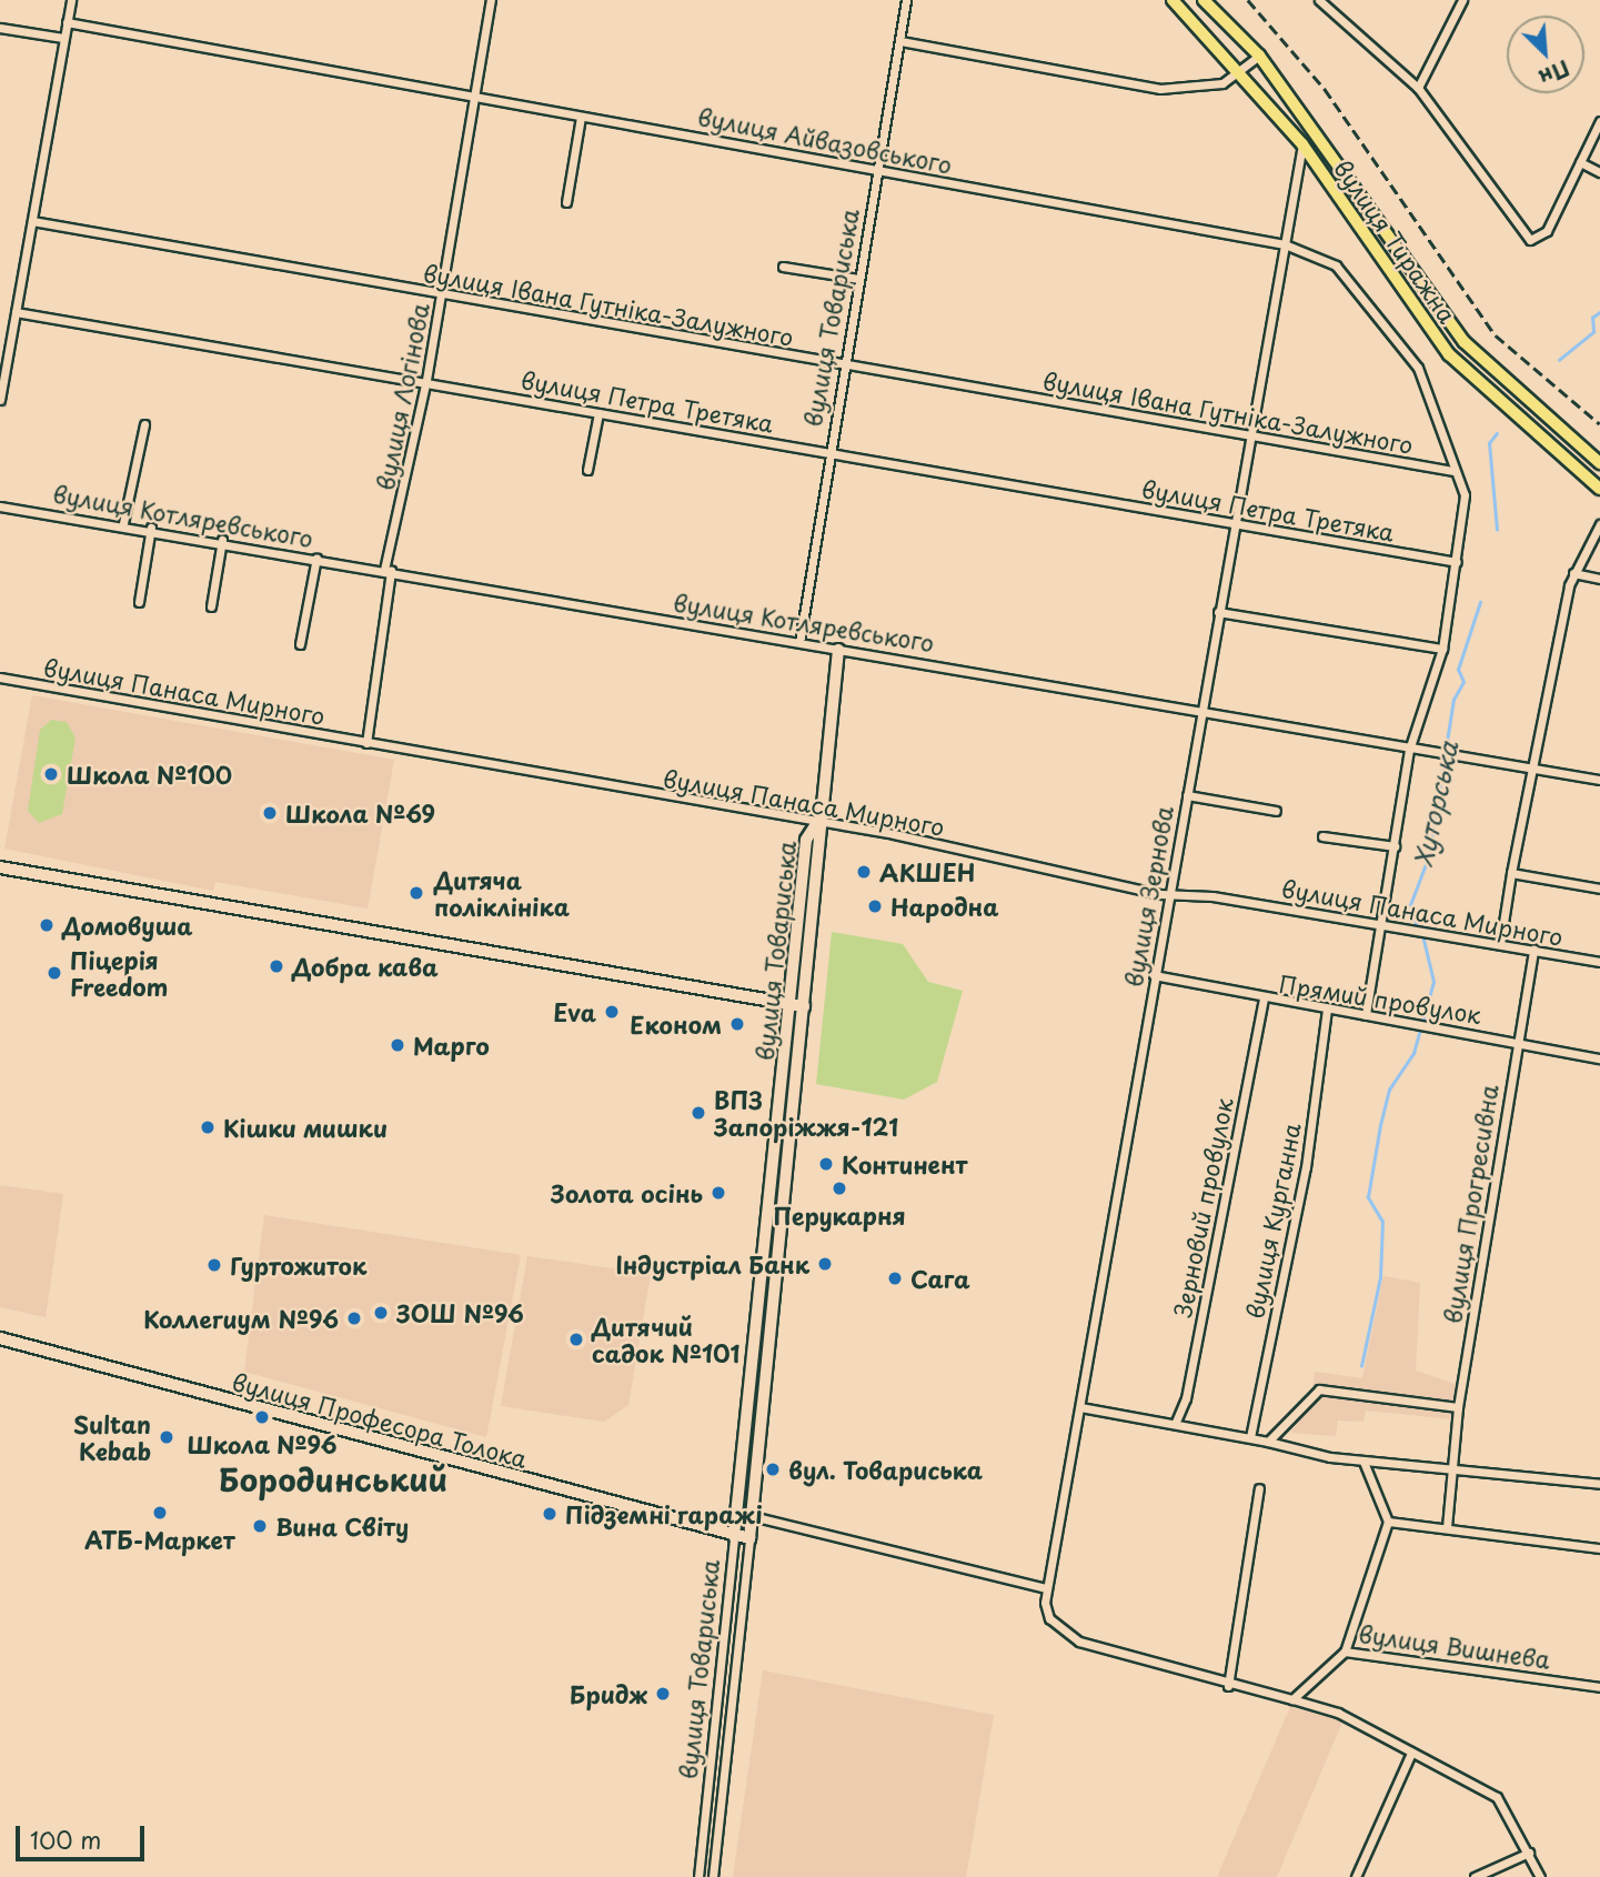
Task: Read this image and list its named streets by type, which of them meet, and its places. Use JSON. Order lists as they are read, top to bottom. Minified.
{"streets":{"main road":["вулиця Тиражна"],"street":["вулиця Айвазовського","вулиця Івана Гутніка-Залужного","вулиця Товариська","вулиця Логінова","вулиця Петра Третяка","вулиця Котляревського","вулиця Панаса Мирного","вулиця Зернова","Прямий провулок","вулиця Прогресивна","Зерновий провулок","вулиця Курганна","вулиця Професора Толока","вулиця Вишнева"]},"crossings":[["вулиця Айвазовського","вулиця Івана Гутніка-Залужного"],["вулиця Айвазовського","вулиця Товариська"],["вулиця Айвазовського","вулиця Логінова"],["вулиця Айвазовського","вулиця Петра Третяка"],["вулиця Айвазовського","вулиця Котляревського"],["вулиця Айвазовського","вулиця Панаса Мирного"],["вулиця Айвазовського","вулиця Зернова"],["вулиця Айвазовського","Прямий провулок"],["вулиця Тиражна","вулиця Зернова"],["вулиця Івана Гутніка-Залужного","вулиця Товариська"],["вулиця Івана Гутніка-Залужного","вулиця Логінова"],["вулиця Івана Гутніка-Залужного","вулиця Зернова"],["вулиця Товариська","вулиця Петра Третяка"],["вулиця Товариська","вулиця Котляревського"],["вулиця Товариська","вулиця Панаса Мирного"],["вулиця Товариська","вулиця Професора Толока"],["вулиця Логінова","вулиця Петра Третяка"],["вулиця Логінова","вулиця Котляревського"],["вулиця Логінова","вулиця Панаса Мирного"],["вулиця Петра Третяка","вулиця Зернова"],["вулиця Котляревського","вулиця Зернова"],["вулиця Панаса Мирного","вулиця Зернова"],["вулиця Панаса Мирного","вулиця Прогресивна"],["вулиця Зернова","Прямий провулок"],["Прямий провулок","вулиця Прогресивна"],["Прямий провулок","Зерновий провулок"],["Прямий провулок","вулиця Курганна"]],"districts":["Бородинський"],"water":["Хуторська"],"places":["Школа №100","Школа №69","АКШЕН","Дитяча поліклініка","Народна","Домовуша","Добра кава","Піцерія Freedom","Eva","Економ","Марго","ВПЗ Запоріжжя-121","Кішки мишки","Континент","Перукарня","Золота осінь","Індустріал Банк","Гуртожиток","Сага","ЗОШ №96","Коллегиум №96","Дитячий садок №101","Школа №96","Sultan Kebab","вул. Товариська","АТБ-Маркет","Підземні гаражі","Вина Світу","Бридж"],"scale_bar":"100 m","north":"bottom right"}
